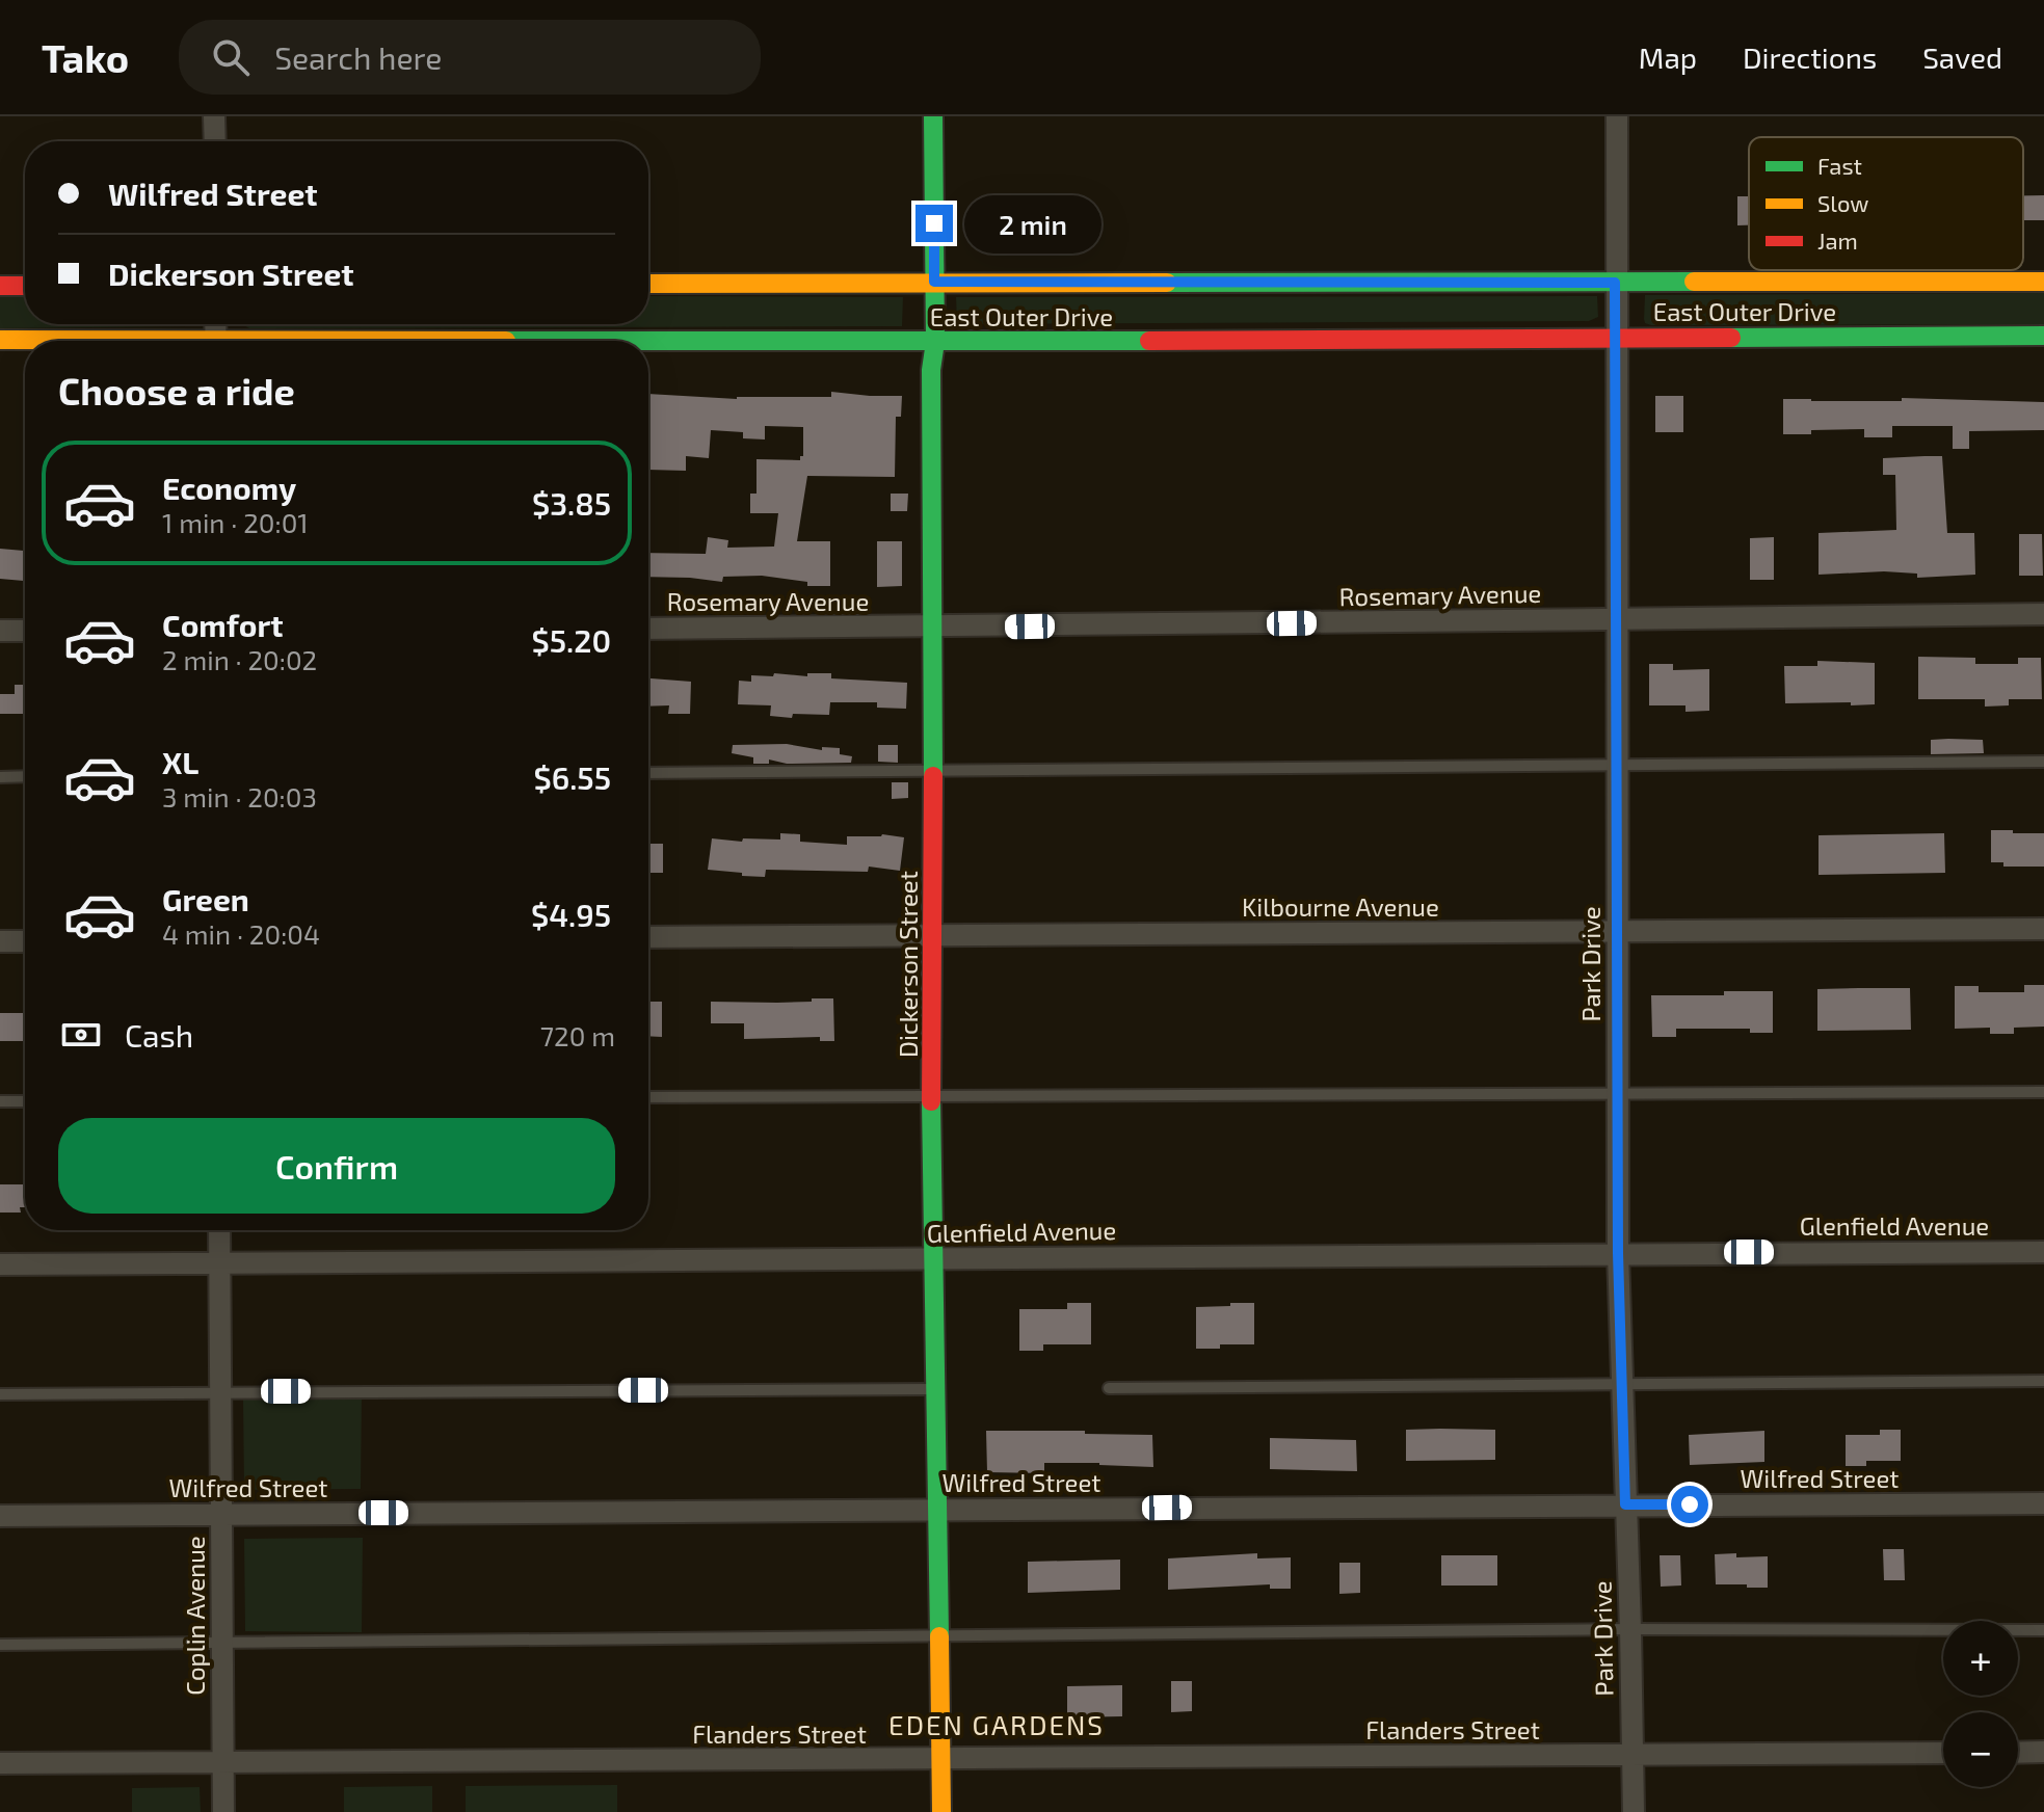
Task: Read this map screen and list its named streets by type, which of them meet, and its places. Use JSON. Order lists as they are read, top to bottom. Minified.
{"streets":{"street":["East Outer Drive","Rosemary Avenue","Kilbourne Avenue","Dickerson Street","Park Drive","Glenfield Avenue","Wilfred Street","Coplin Avenue","Flanders Street"]},"crossings":[["East Outer Drive","Dickerson Street"],["East Outer Drive","Park Drive"],["Rosemary Avenue","Dickerson Street"],["Rosemary Avenue","Park Drive"],["Kilbourne Avenue","Dickerson Street"],["Kilbourne Avenue","Park Drive"],["Dickerson Street","Glenfield Avenue"],["Dickerson Street","Wilfred Street"],["Dickerson Street","Flanders Street"],["Park Drive","Glenfield Avenue"],["Park Drive","Wilfred Street"],["Park Drive","Flanders Street"],["Glenfield Avenue","Coplin Avenue"],["Wilfred Street","Coplin Avenue"],["Coplin Avenue","Flanders Street"]],"districts":["EDEN GARDENS"],"legend":["Fast","Slow","Jam"],"page":{"header":"Tako","search":"Search here","nav":["Map","Directions","Saved"],"banner":["Wilfred Street","Dickerson Street"],"bubble":"2 min","heading":"Choose a ride","list":[{"name":"Economy","note":"1 min · 20:01","value":"$3.85"},{"name":"Comfort","note":"2 min · 20:02","value":"$5.20"},{"name":"XL","note":"3 min · 20:03","value":"$6.55"},{"name":"Green","note":"4 min · 20:04","value":"$4.95"}],"pay":["Cash","720 m"],"buttons":"Confirm","map_buttons":["+","−"]}}
